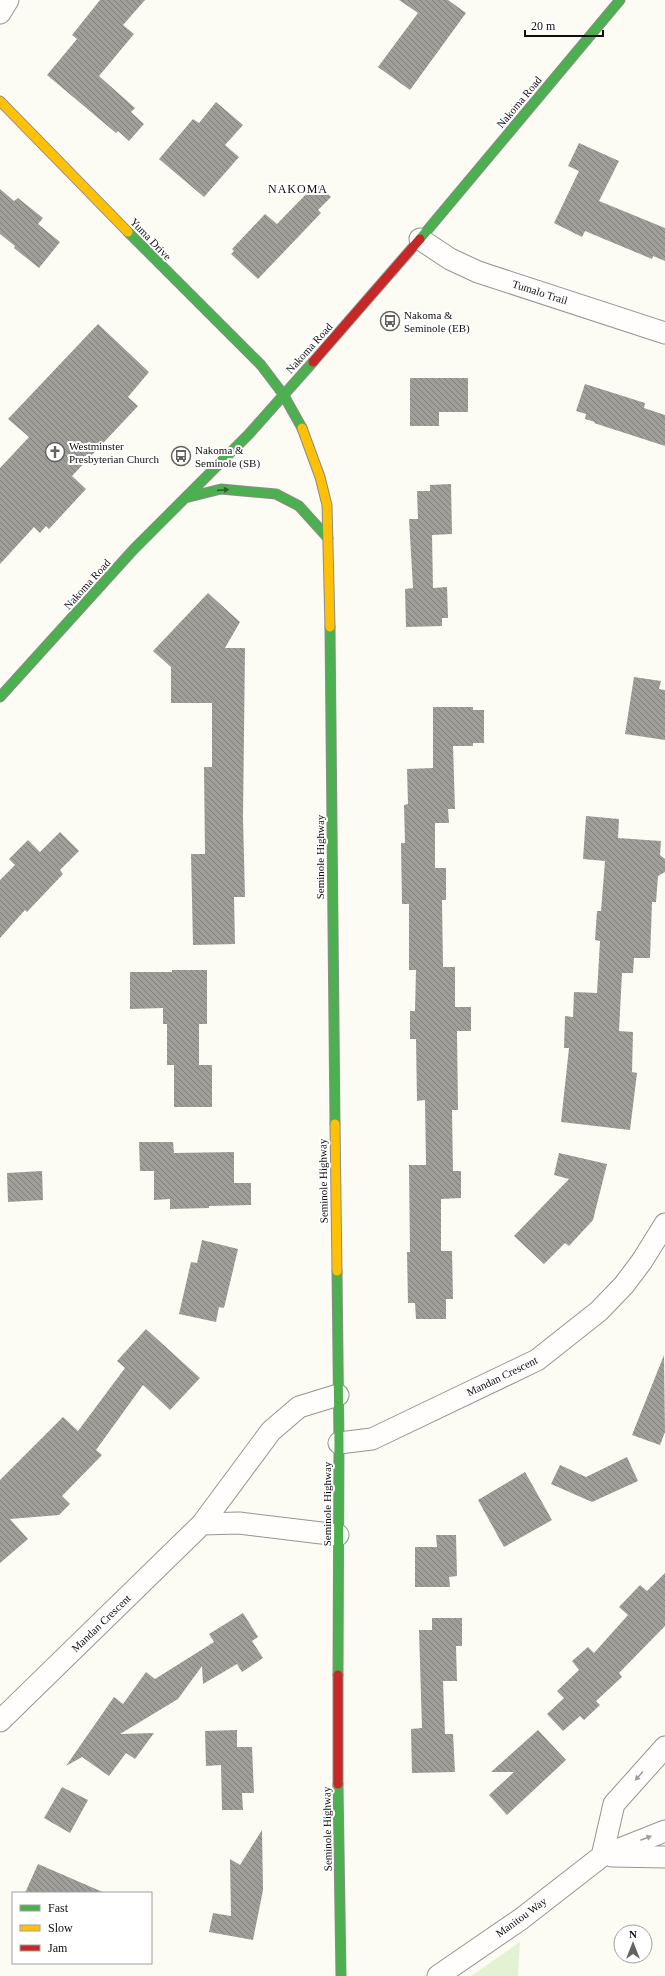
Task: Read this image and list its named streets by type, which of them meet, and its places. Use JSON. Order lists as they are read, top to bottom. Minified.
{"streets":{"street":["Nakoma Road","Yuma Drive","Tumalo Trail","Seminole Highway","Mandan Crescent","Manitou Way"]},"crossings":[["Nakoma Road","Yuma Drive"],["Nakoma Road","Tumalo Trail"],["Nakoma Road","Seminole Highway"],["Yuma Drive","Seminole Highway"],["Seminole Highway","Mandan Crescent"]],"districts":["NAKOMA"],"places":{"bus stop":["Nakoma & Seminole (EB)","Nakoma & Seminole (SB)"],"church":["Westminster Presbyterian Church"]},"legend":["Fast","Slow","Jam"],"scale_bar":"20 m","north":"top"}
